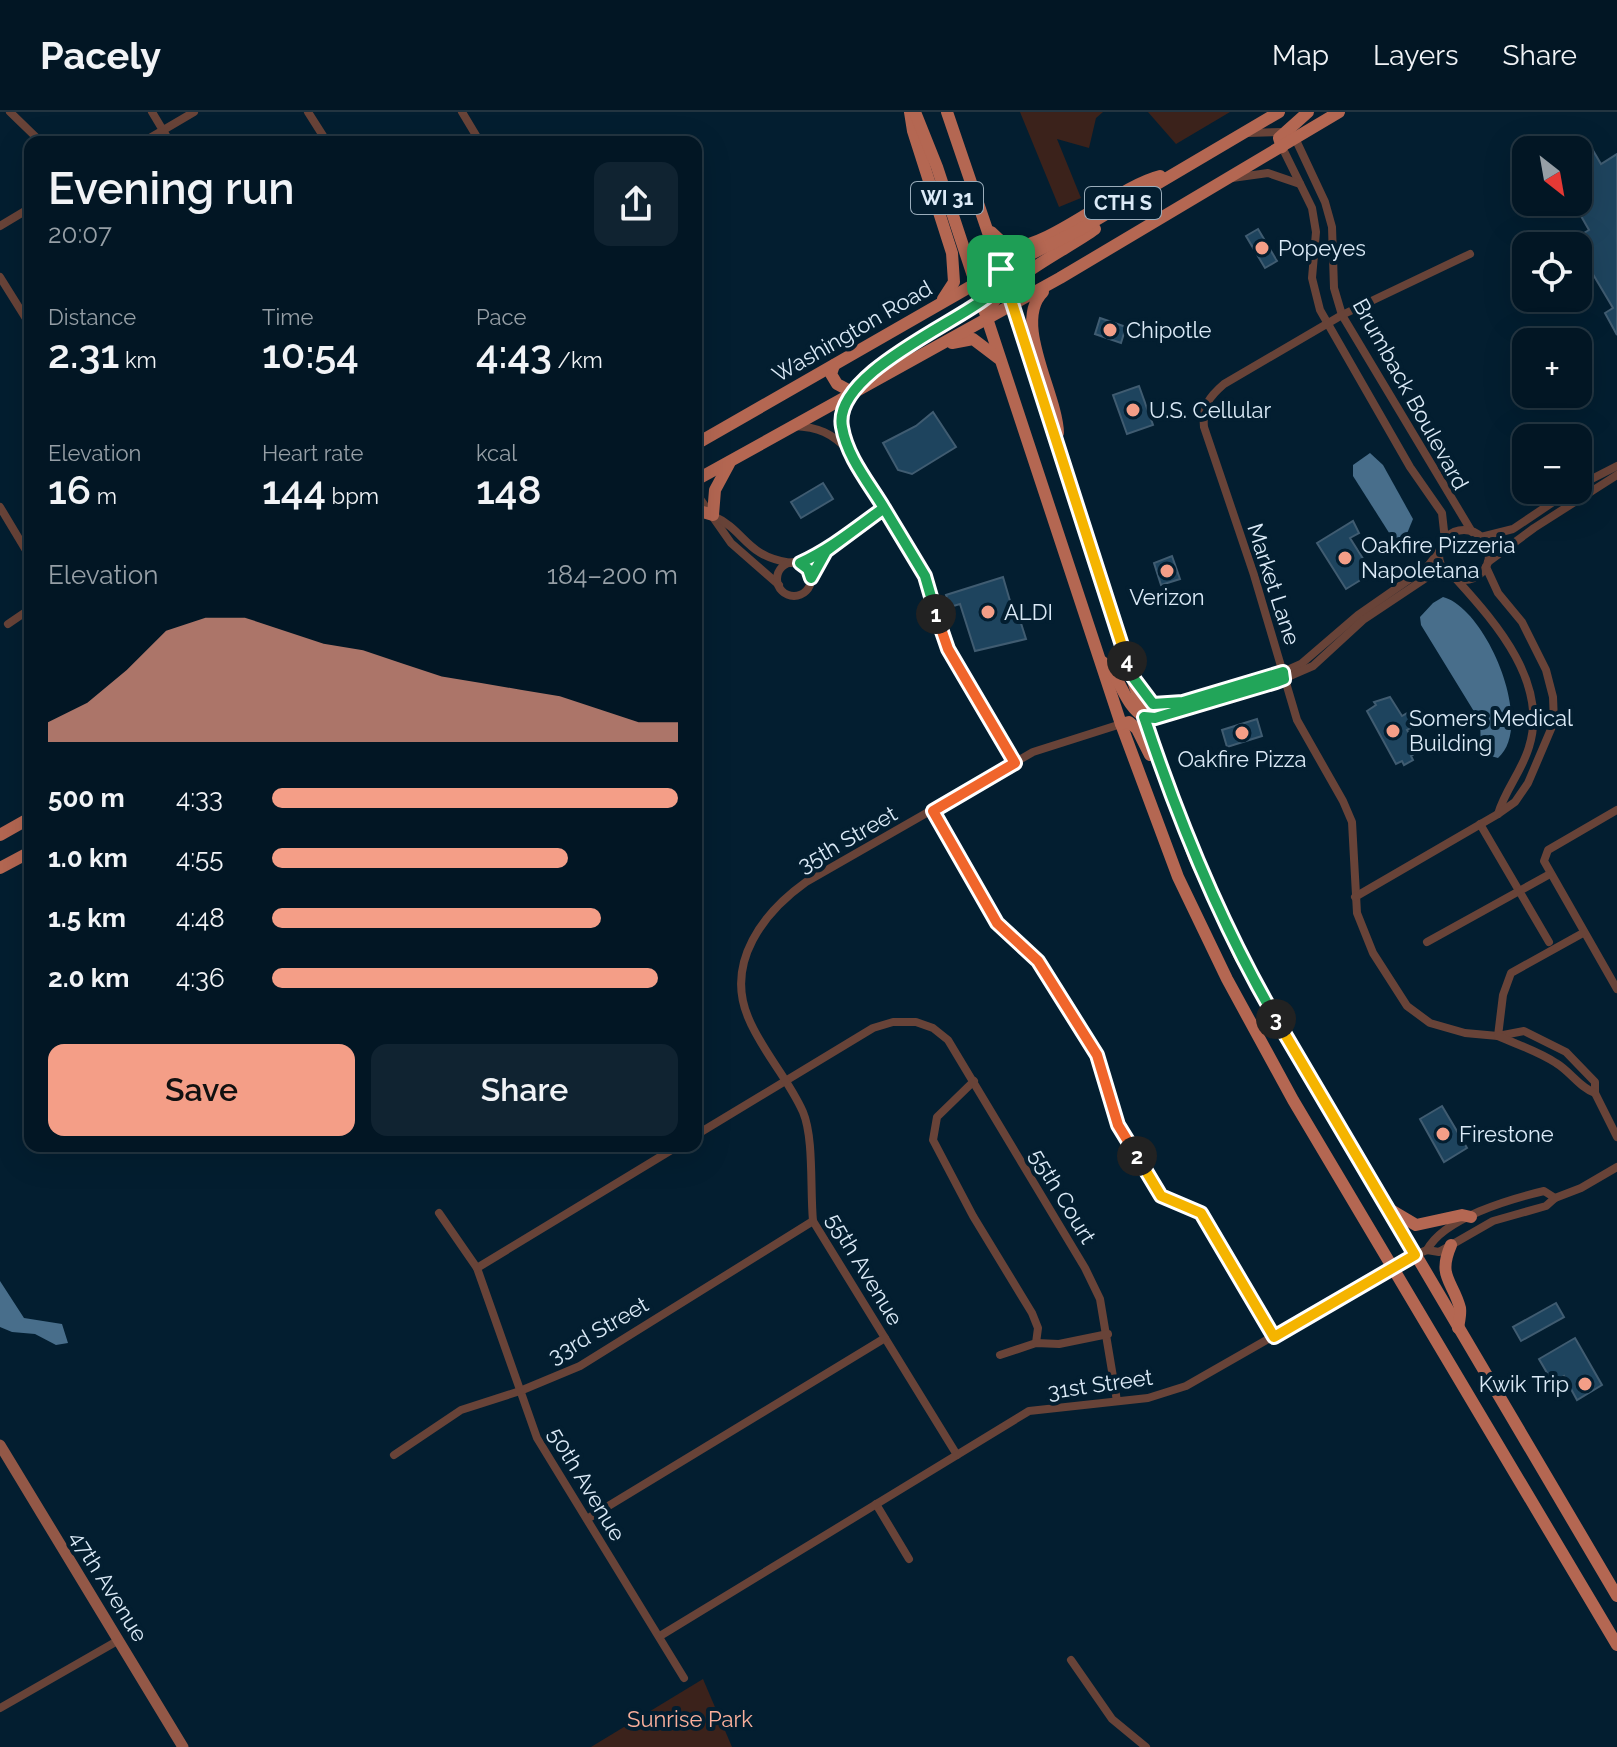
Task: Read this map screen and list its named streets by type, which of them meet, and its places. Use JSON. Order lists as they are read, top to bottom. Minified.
{"streets":{"main road":["WI 31","CTH S","Washington Road"],"street":["Brumback Boulevard","Market Lane","35th Street","55th Court","55th Avenue","33rd Street","31st Street","50th Avenue","47th Avenue"]},"crossings":[["WI 31","CTH S"],["WI 31","Washington Road"],["WI 31","35th Street"],["WI 31","31st Street"],["CTH S","Brumback Boulevard"],["Brumback Boulevard","Market Lane"],["35th Street","55th Avenue"],["55th Court","55th Avenue"],["55th Court","31st Street"],["55th Avenue","33rd Street"],["55th Avenue","31st Street"],["33rd Street","50th Avenue"],["31st Street","50th Avenue"]],"parks":["Sunrise Park"],"places":["Popeyes","Chipotle","U.S. Cellular","Oakfire Pizzeria Napoletana","Verizon","ALDI","Somers Medical Building","Oakfire Pizza","Firestone","Kwik Trip"],"north":"bottom right","page":{"header":"Pacely","nav":["Map","Layers","Share"],"map_buttons":["+","−"],"heading":["Evening run","20:07"],"stats":[["Distance","2.31 km"],["Time","10:54"],["Pace","4:43 /km"],["Elevation","16 m"],["Heart rate","144 bpm"],["kcal","148"]],"chart":["Elevation","184–200 m"],"pins":["1","4","3","2"],"list":[{"name":"500 m","note":"4:33"},{"name":"1.0 km","note":"4:55"},{"name":"1.5 km","note":"4:48"},{"name":"2.0 km","note":"4:36"}],"buttons":["Save","Share"]}}
